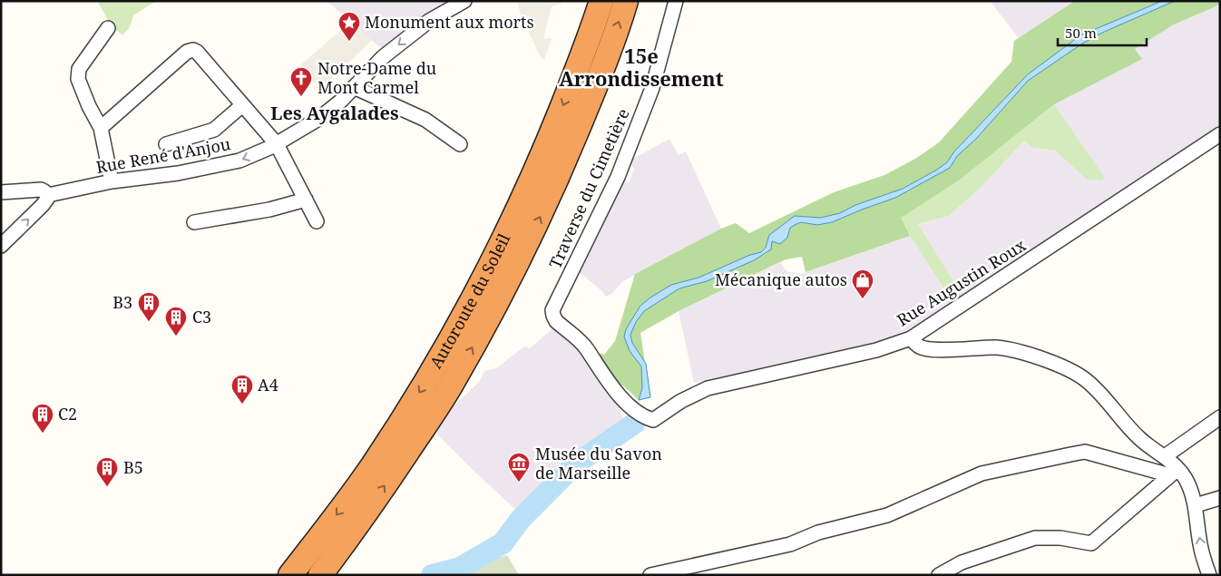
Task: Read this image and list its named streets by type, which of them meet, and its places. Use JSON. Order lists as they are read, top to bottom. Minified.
{"streets":{"highway":["Autoroute du Soleil"],"street":["Rue René d'Anjou","Traverse du Cimetière","Rue Augustin Roux"]},"crossings":[["Traverse du Cimetière","Rue Augustin Roux"]],"districts":["15e Arrondissement","Les Aygalades"],"places":{"place":["Monument aux morts"],"church":["Notre-Dame du Mont Carmel"],"shop":["Mécanique autos"],"building":["B3","C3","A4","C2","B5"],"museum":["Musée du Savon de Marseille"]},"scale_bar":"50 m"}
